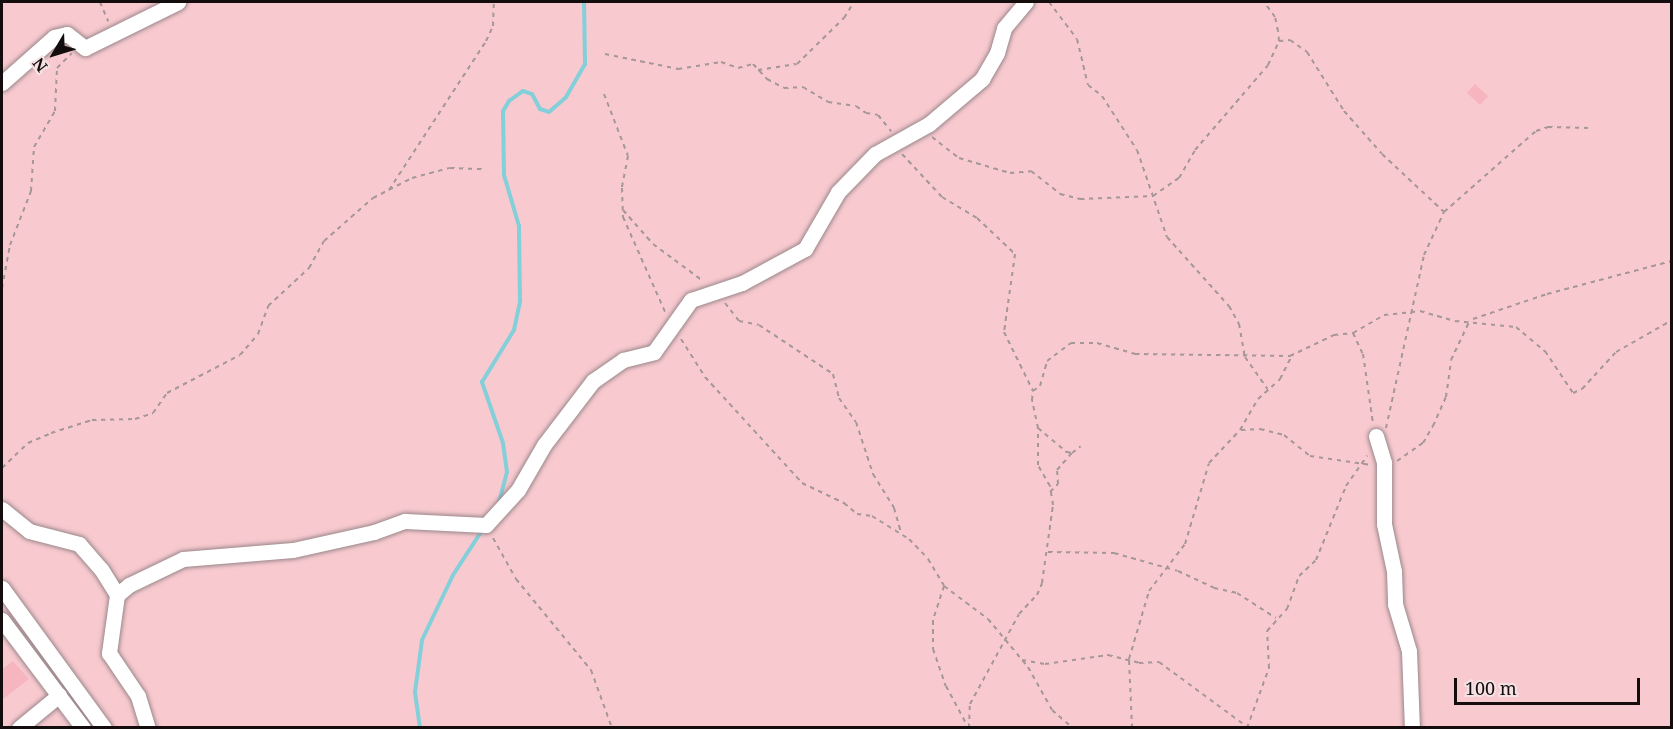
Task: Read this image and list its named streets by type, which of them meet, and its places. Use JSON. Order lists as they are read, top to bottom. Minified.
{"scale_bar":"100 m","north":"bottom left"}
